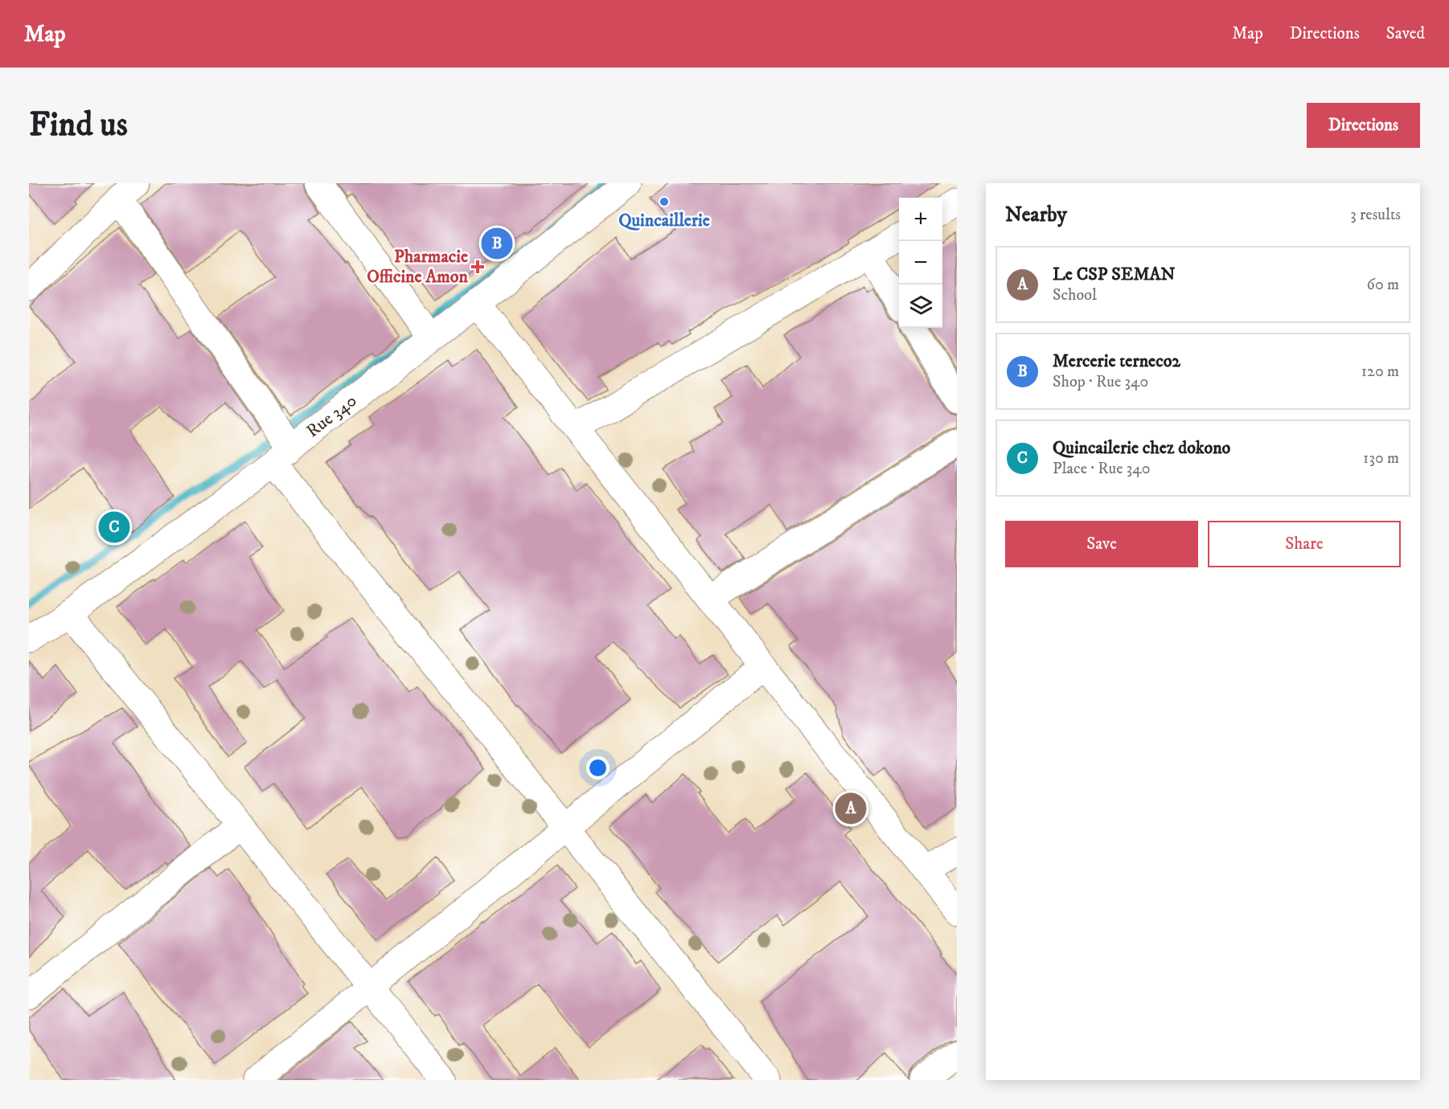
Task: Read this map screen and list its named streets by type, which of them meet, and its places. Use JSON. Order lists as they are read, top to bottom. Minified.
{"streets":{"street":["Rue 340"]},"places":{"other":["Quincaillerie"],"health":["Pharmacie Officine Amon"]},"page":{"header":"Map","nav":["Map","Directions","Saved"],"buttons":["Directions",["Save","Share"]],"title":"Find us","heading":["Nearby","3 results"],"map_buttons":["+","−"],"pins":["B","C","A"],"list":[{"mark":"A","name":"Le CSP SEMAN","note":"School","value":"60 m"},{"mark":"B","name":"Mercerie terneco2","note":"Shop · Rue 340","value":"120 m"},{"mark":"C","name":"Quincailerie chez dokono","note":"Place · Rue 340","value":"130 m"}]}}
